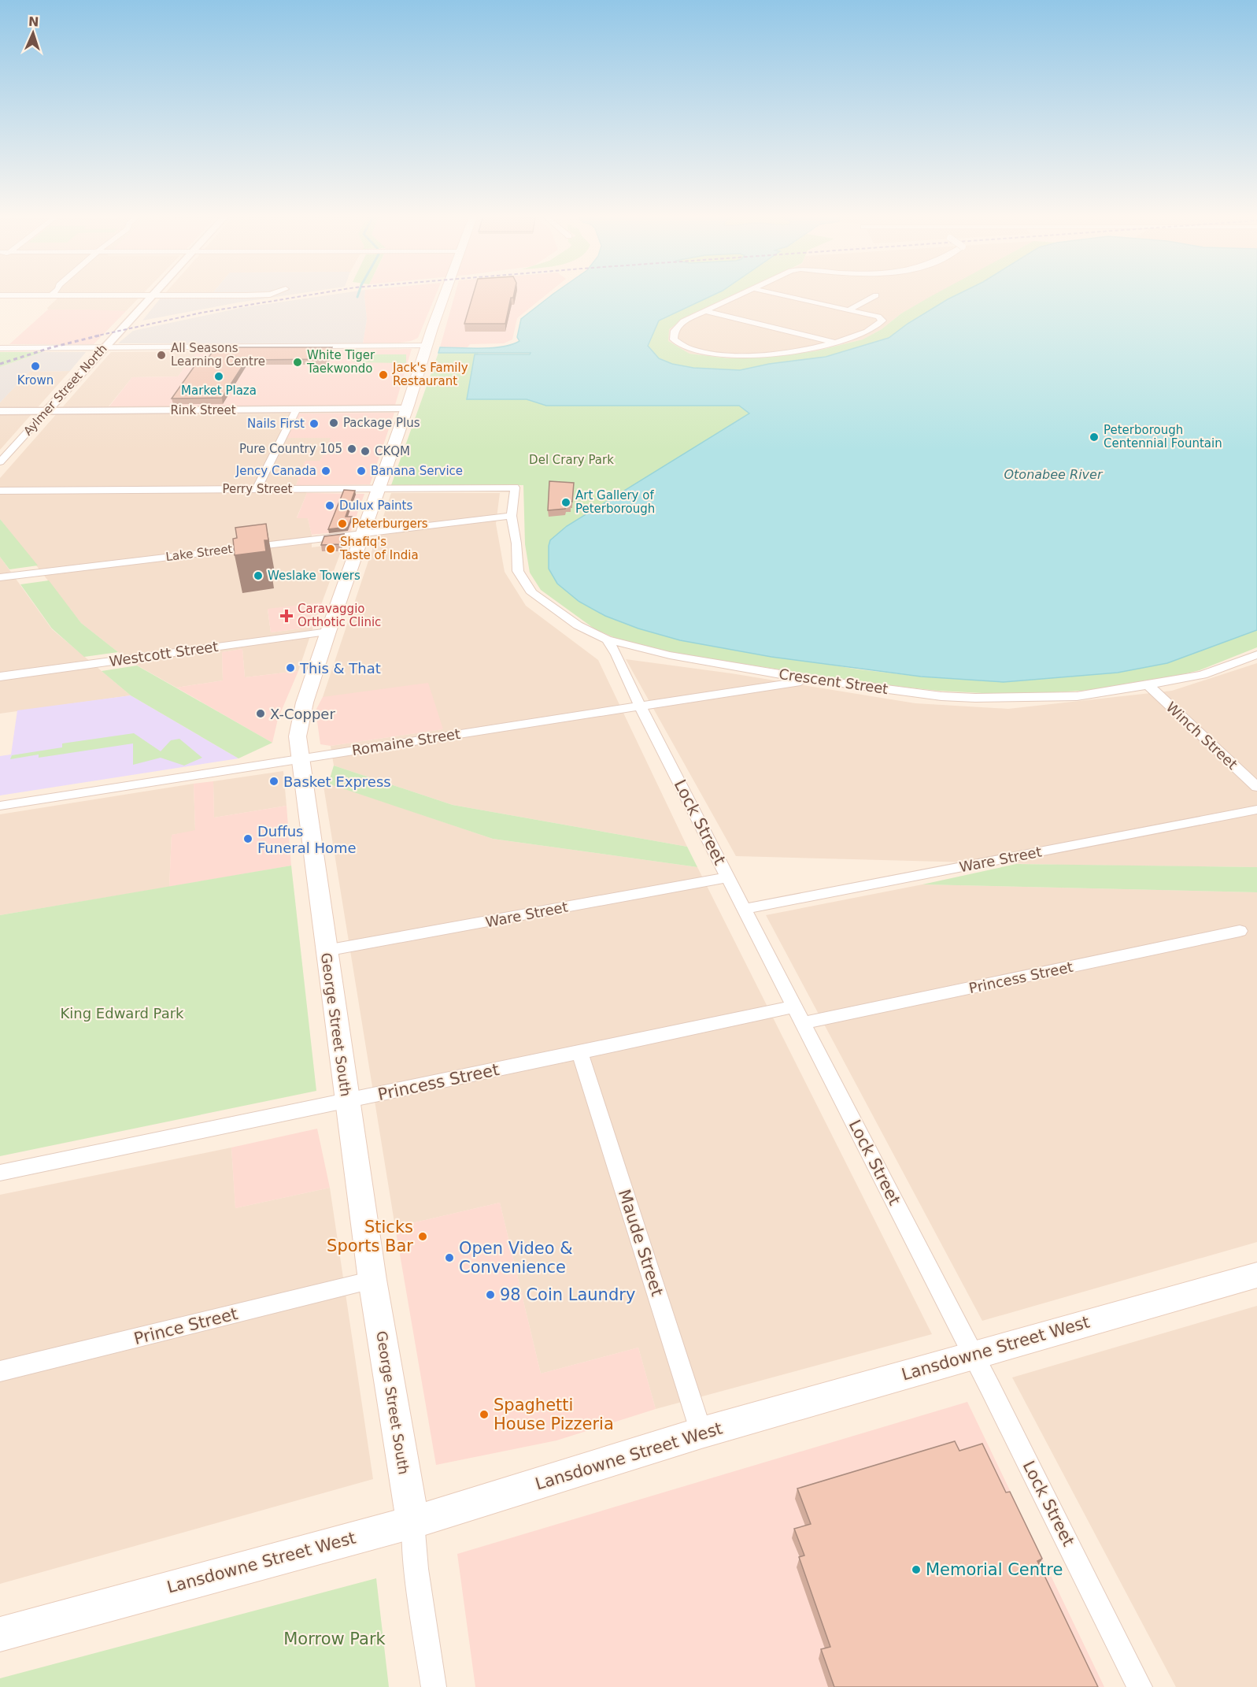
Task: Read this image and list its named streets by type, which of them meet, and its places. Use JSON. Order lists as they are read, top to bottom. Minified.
{"streets":{"main road":["George Street South","Lansdowne Street West"],"street":["Aylmer Street North","Rink Street","Perry Street","Lake Street","Westcott Street","Crescent Street","Winch Street","Romaine Street","Lock Street","Ware Street","Princess Street","Maude Street","Prince Street"]},"crossings":[["Aylmer Street North","Rink Street"],["Rink Street","George Street South"],["Perry Street","Crescent Street"],["Perry Street","George Street South"],["Lake Street","Crescent Street"],["Lake Street","George Street South"],["Westcott Street","George Street South"],["Crescent Street","Winch Street"],["Crescent Street","Romaine Street"],["Crescent Street","Lock Street"],["Romaine Street","Lock Street"],["Romaine Street","George Street South"],["Lock Street","Ware Street"],["Lock Street","Princess Street"],["Lock Street","Lansdowne Street West"],["Ware Street","George Street South"],["Princess Street","George Street South"],["Princess Street","Maude Street"],["George Street South","Prince Street"],["George Street South","Lansdowne Street West"],["Maude Street","Lansdowne Street West"]],"water":["Otonabee River"],"parks":["Del Crary Park","King Edward Park","Morrow Park"],"places":{"other":["All Seasons Learning Centre","White Tiger Taekwondo","Krown","Jack's Family Restaurant","Market Plaza","Package Plus","Nails First","Peterborough Centennial Fountain","Pure Country 105","CKQM","Jency Canada","Banana Service","Art Gallery of Peterborough","Dulux Paints","Peterburgers","Shafiq's Taste of India","Weslake Towers","This & That","X-Copper","Basket Express","Duffus Funeral Home","Sticks Sports Bar","Open Video & Convenience","98 Coin Laundry","Spaghetti House Pizzeria","Memorial Centre"],"health":["Caravaggio Orthotic Clinic"]},"north":"top"}
